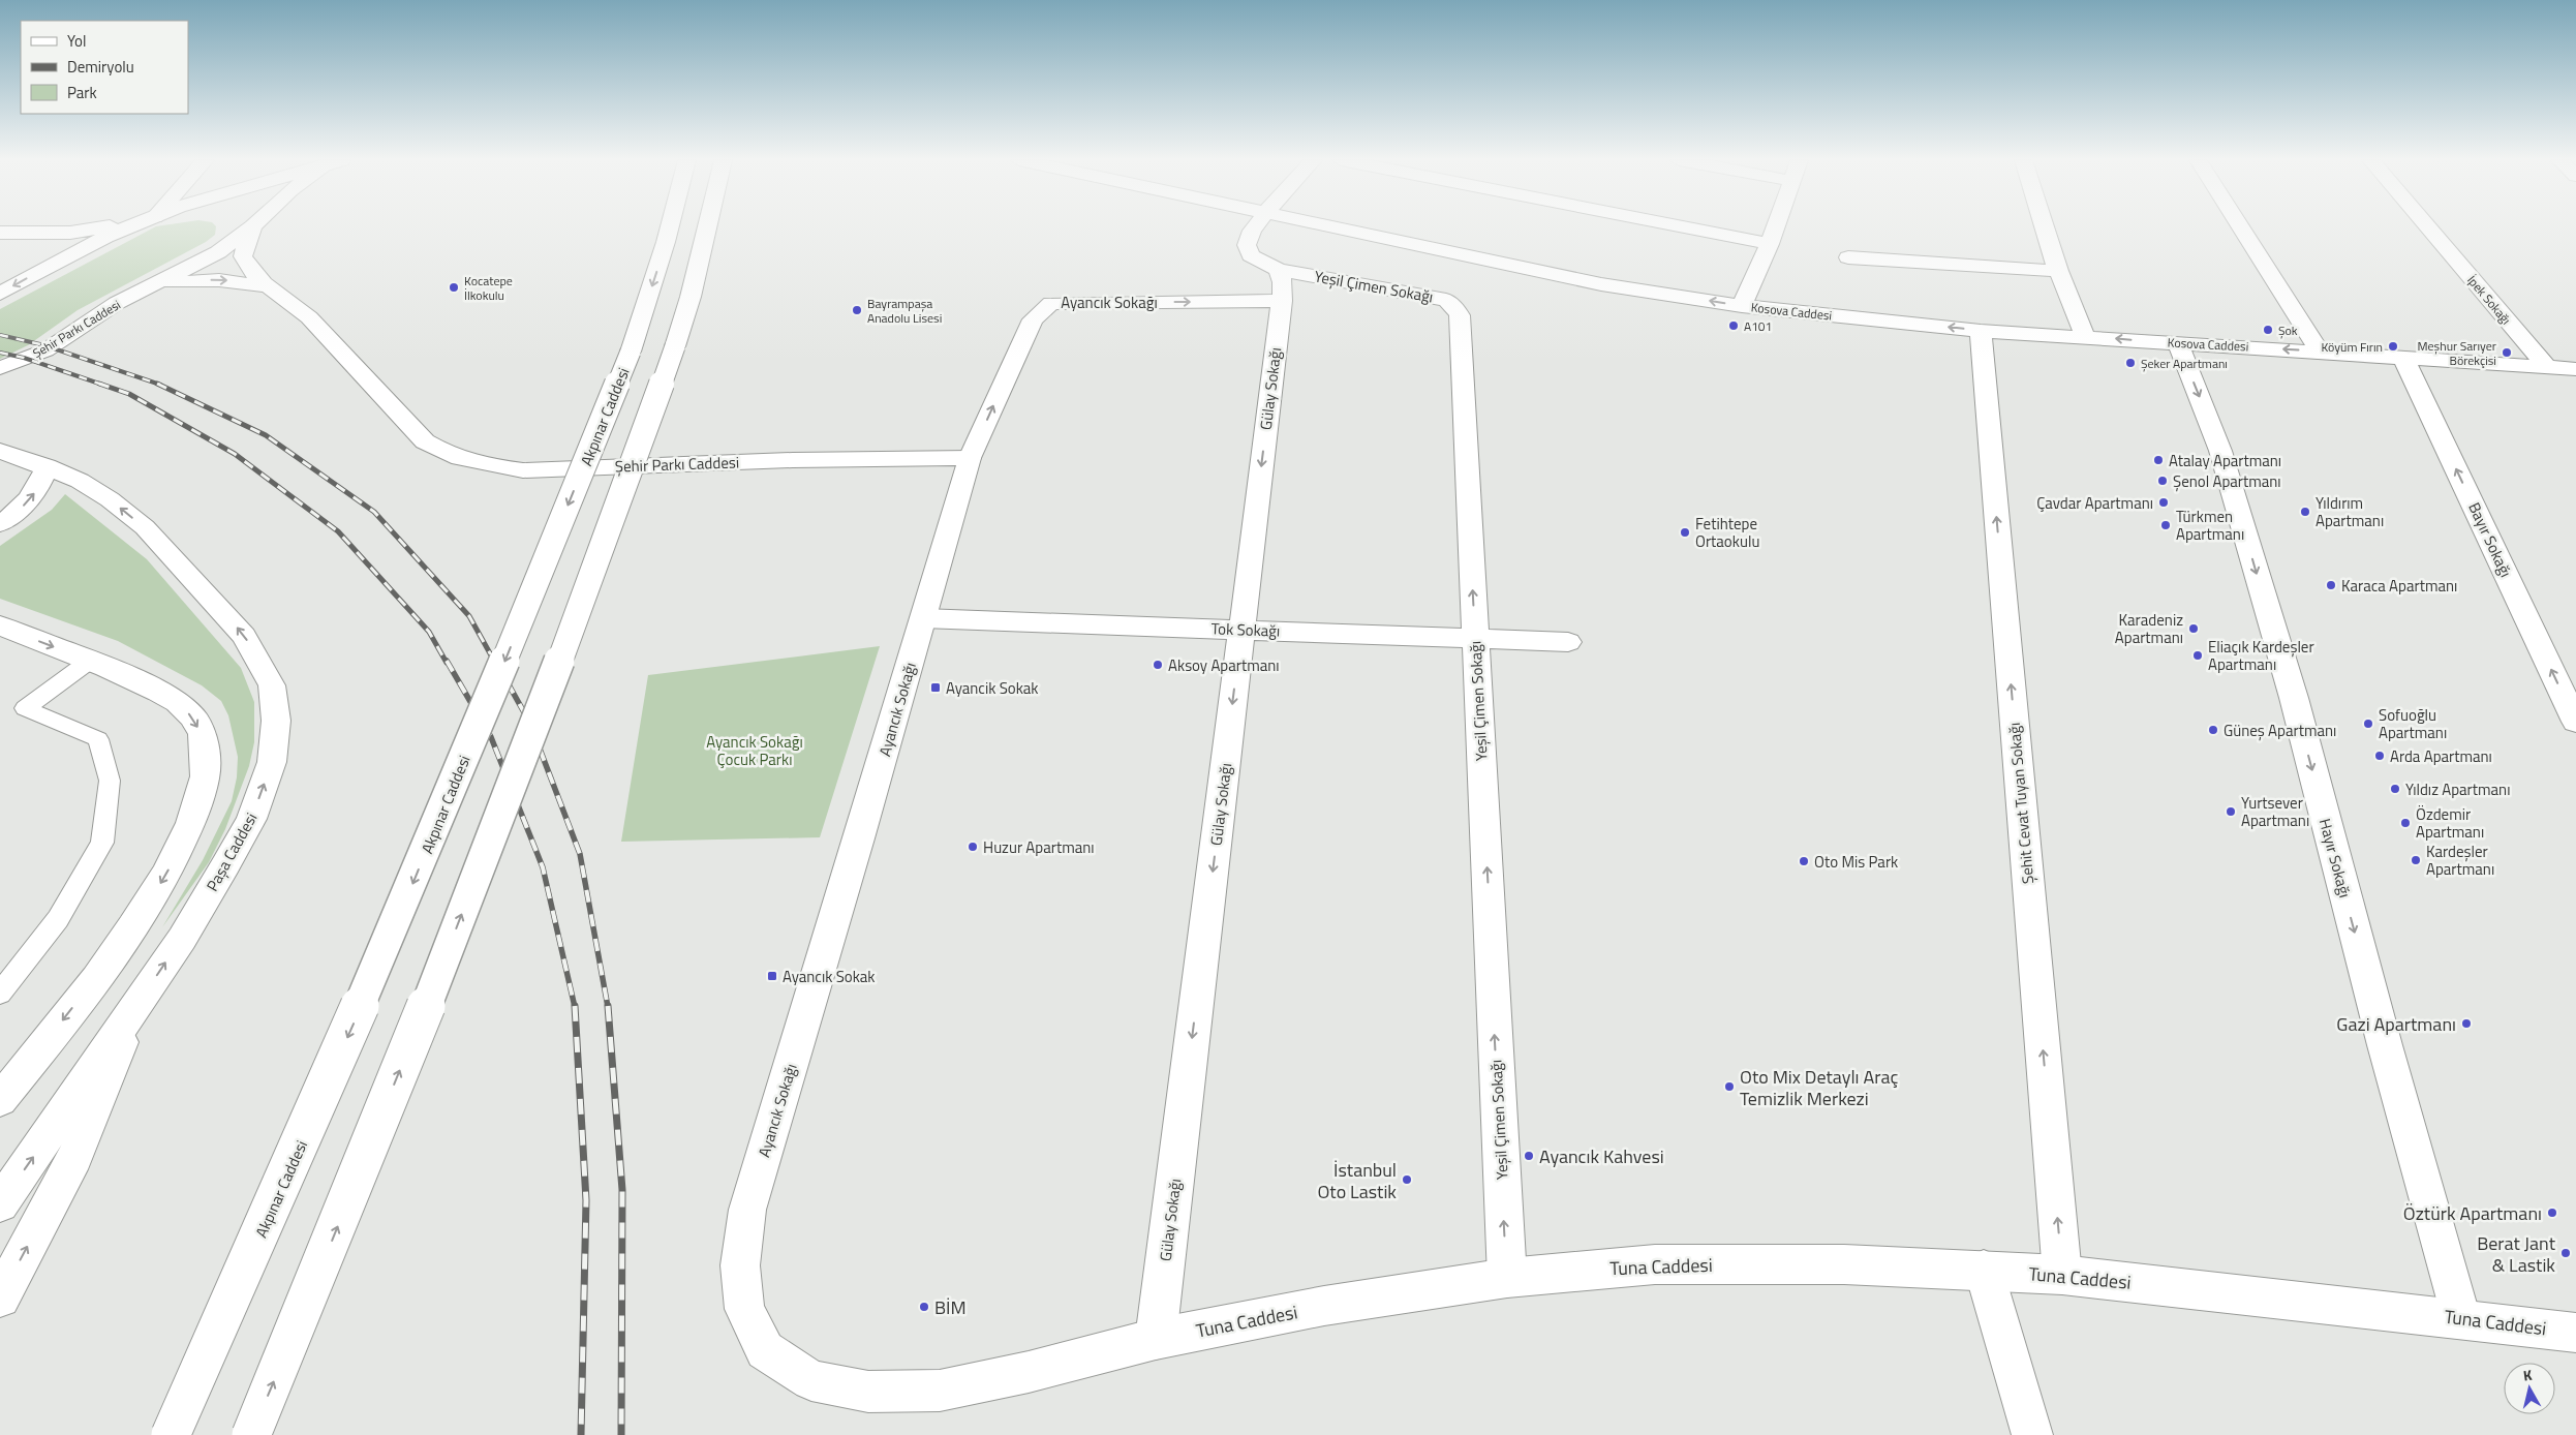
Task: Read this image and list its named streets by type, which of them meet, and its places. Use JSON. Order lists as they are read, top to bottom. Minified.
{"streets":{"street":["Yeşil Çimen Sokağı","İpek Sokağı","Ayancık Sokağı","Kosova Caddesi","Şehir Parkı Caddesi","Gülay Sokağı","Akpınar Caddesi","Bayır Sokağı","Tok Sokağı","Şehit Cevat Tuyan Sokağı","Paşa Caddesi","Hayır Sokağı","Tuna Caddesi"]},"crossings":[["Yeşil Çimen Sokağı","Gülay Sokağı"],["Yeşil Çimen Sokağı","Tok Sokağı"],["Yeşil Çimen Sokağı","Tuna Caddesi"],["İpek Sokağı","Kosova Caddesi"],["Ayancık Sokağı","Şehir Parkı Caddesi"],["Ayancık Sokağı","Gülay Sokağı"],["Ayancık Sokağı","Tok Sokağı"],["Ayancık Sokağı","Tuna Caddesi"],["Kosova Caddesi","Bayır Sokağı"],["Kosova Caddesi","Şehit Cevat Tuyan Sokağı"],["Kosova Caddesi","Hayır Sokağı"],["Gülay Sokağı","Tok Sokağı"],["Gülay Sokağı","Tuna Caddesi"],["Şehit Cevat Tuyan Sokağı","Tuna Caddesi"],["Hayır Sokağı","Tuna Caddesi"]],"one_way":["Yeşil Çimen Sokağı","Kosova Caddesi","Gülay Sokağı","Bayır Sokağı","Şehit Cevat Tuyan Sokağı","Hayır Sokağı"],"parks":["Ayancık Sokağı Çocuk Parkı"],"places":{"other":["Kocatepe İlkokulu","Bayrampaşa Anadolu Lisesi","A101","Şok","Köyüm Fırın","Meşhur Sarıyer Börekçisi","Şeker Apartmanı","Atalay Apartmanı","Şenol Apartmanı","Çavdar Apartmanı","Yıldırım Apartmanı","Türkmen Apartmanı","Fetihtepe Ortaokulu","Karaca Apartmanı","Karadeniz Apartmanı","Eliaçık Kardeşler Apartmanı","Aksoy Apartmanı","Sofuoğlu Apartmanı","Güneş Apartmanı","Arda Apartmanı","Yıldız Apartmanı","Yurtsever Apartmanı","Özdemir Apartmanı","Huzur Apartmanı","Kardeşler Apartmanı","Oto Mis Park","Gazi Apartmanı","Oto Mix Detaylı Araç Temizlik Merkezi","Ayancık Kahvesi","İstanbul Oto Lastik","Öztürk Apartmanı","Berat Jant & Lastik","BİM"],"transit":["Ayancik Sokak","Ayancık Sokak"]},"legend":["Yol","Demiryolu","Park"],"north":"top"}
